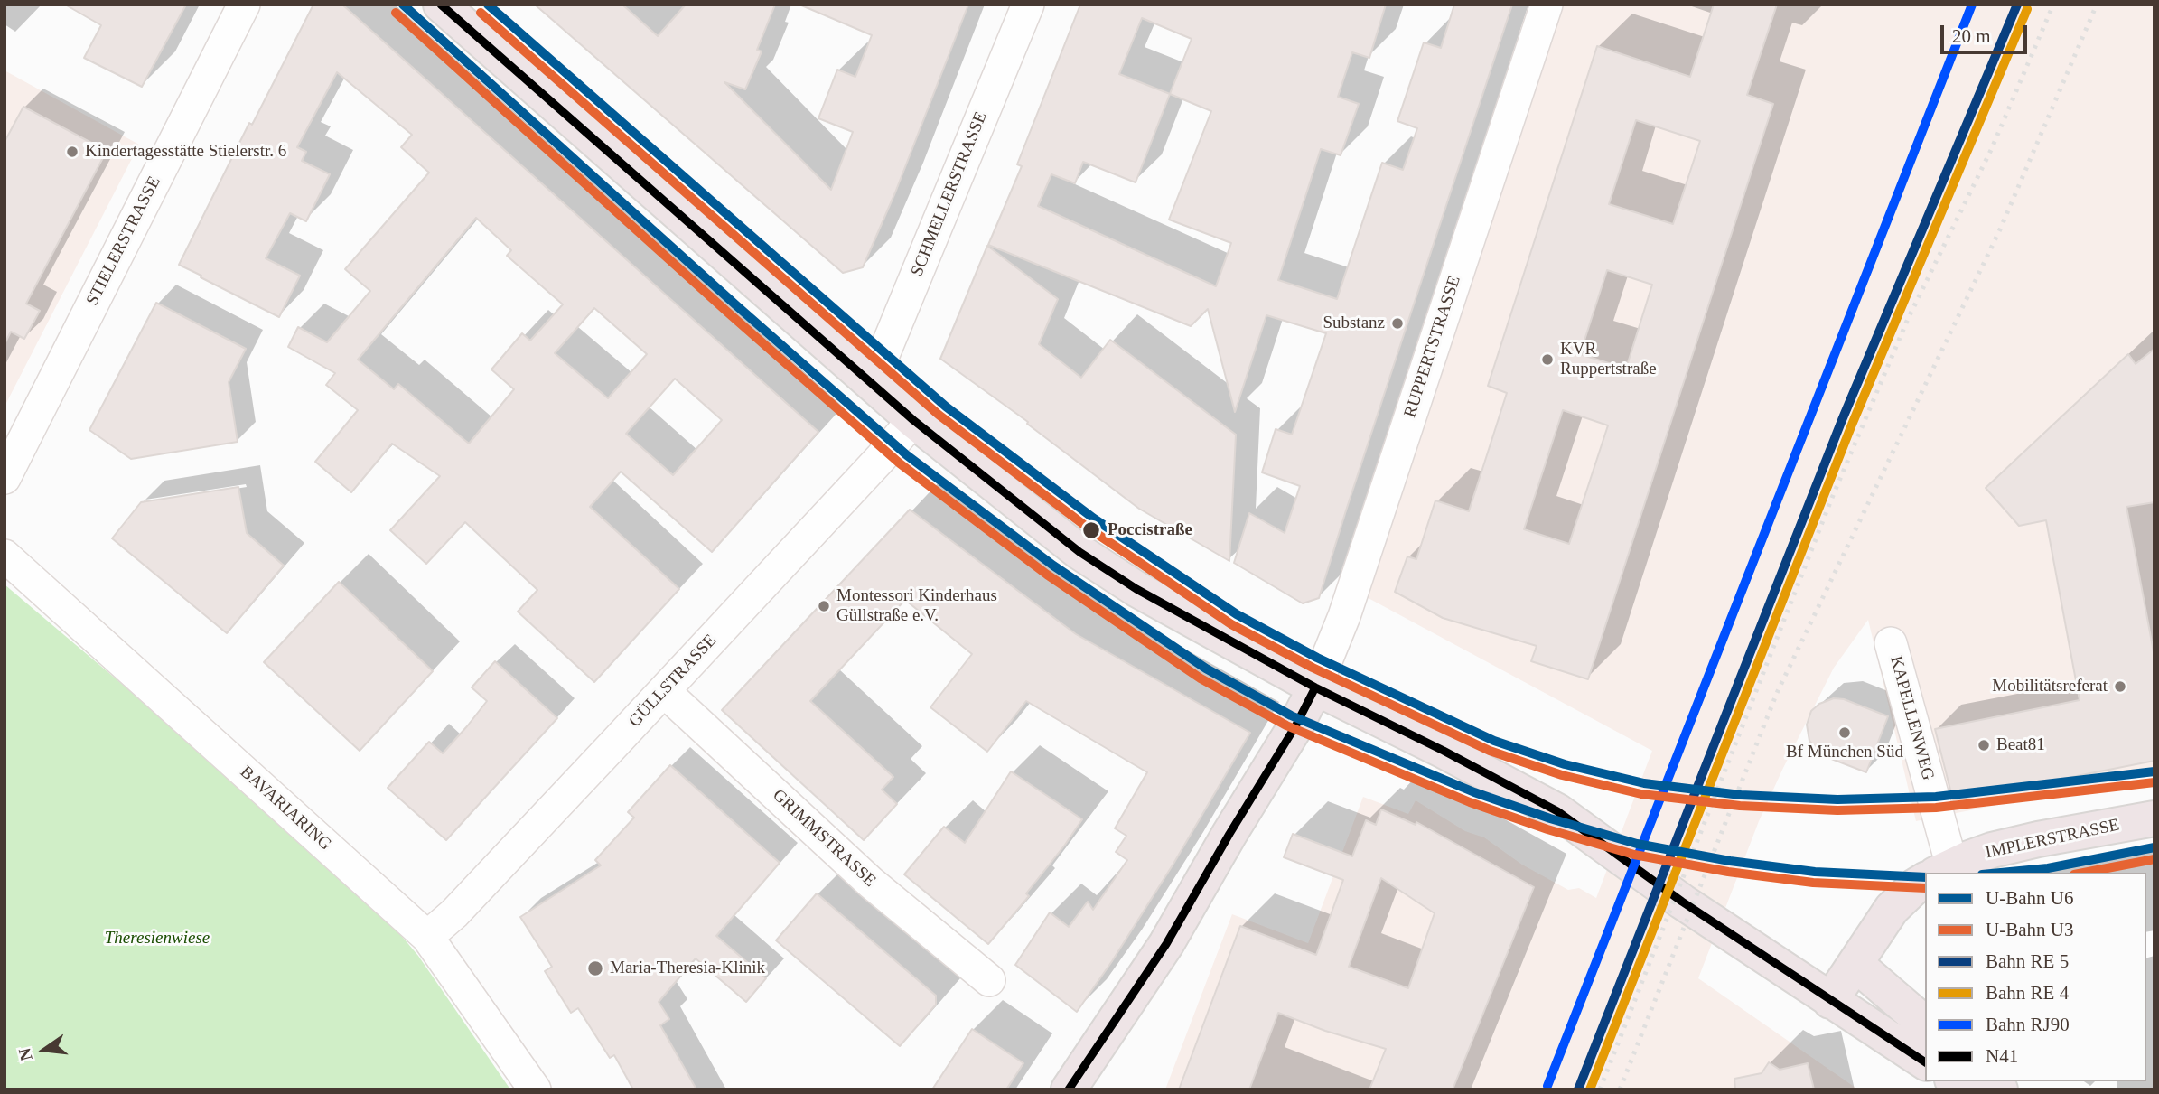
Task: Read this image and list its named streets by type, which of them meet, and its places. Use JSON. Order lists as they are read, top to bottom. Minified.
{"streets":{"main road":["IMPLERSTRASSE"],"street":["SCHMELLERSTRASSE","STIELERSTRASSE","RUPPERTSTRASSE","GÜLLSTRASSE","KAPELLENWEG","BAVARIARING","GRIMMSTRASSE"]},"crossings":[["GÜLLSTRASSE","BAVARIARING"],["GÜLLSTRASSE","GRIMMSTRASSE"]],"parks":["Theresienwiese"],"places":["Kindertagesstätte Stielerstr. 6","Substanz","KVR Ruppertstraße","Poccistraße","Montessori Kinderhaus Güllstraße e.V.","Mobilitätsreferat","Bf München Süd","Beat81","Maria-Theresia-Klinik"],"lines":["metro line U6","rail line RJ90","transit line N41","metro line U3"],"legend":["U-Bahn U6","U-Bahn U3","Bahn RE 5","Bahn RE 4","Bahn RJ90","N41"],"scale_bar":"20 m","north":"left"}
